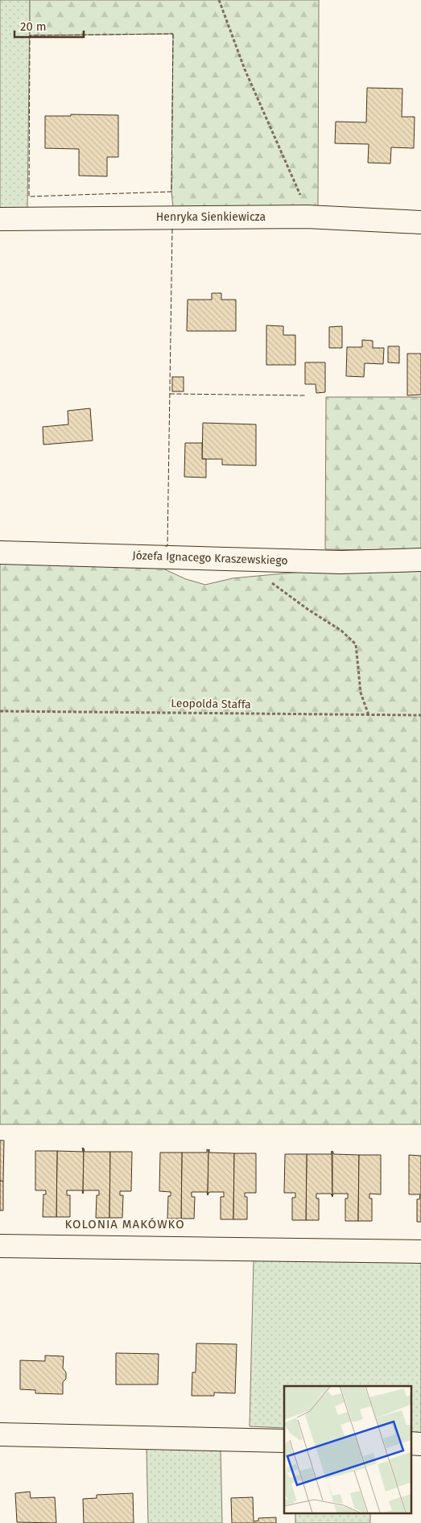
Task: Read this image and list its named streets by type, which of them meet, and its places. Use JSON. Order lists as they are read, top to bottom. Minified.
{"streets":{"street":["Henryka Sienkiewicza","Józefa Ignacego Kraszewskiego"],"path":["Leopolda Staffa"]},"districts":["KOLONIA MAKÓWKO"],"scale_bar":"20 m"}
